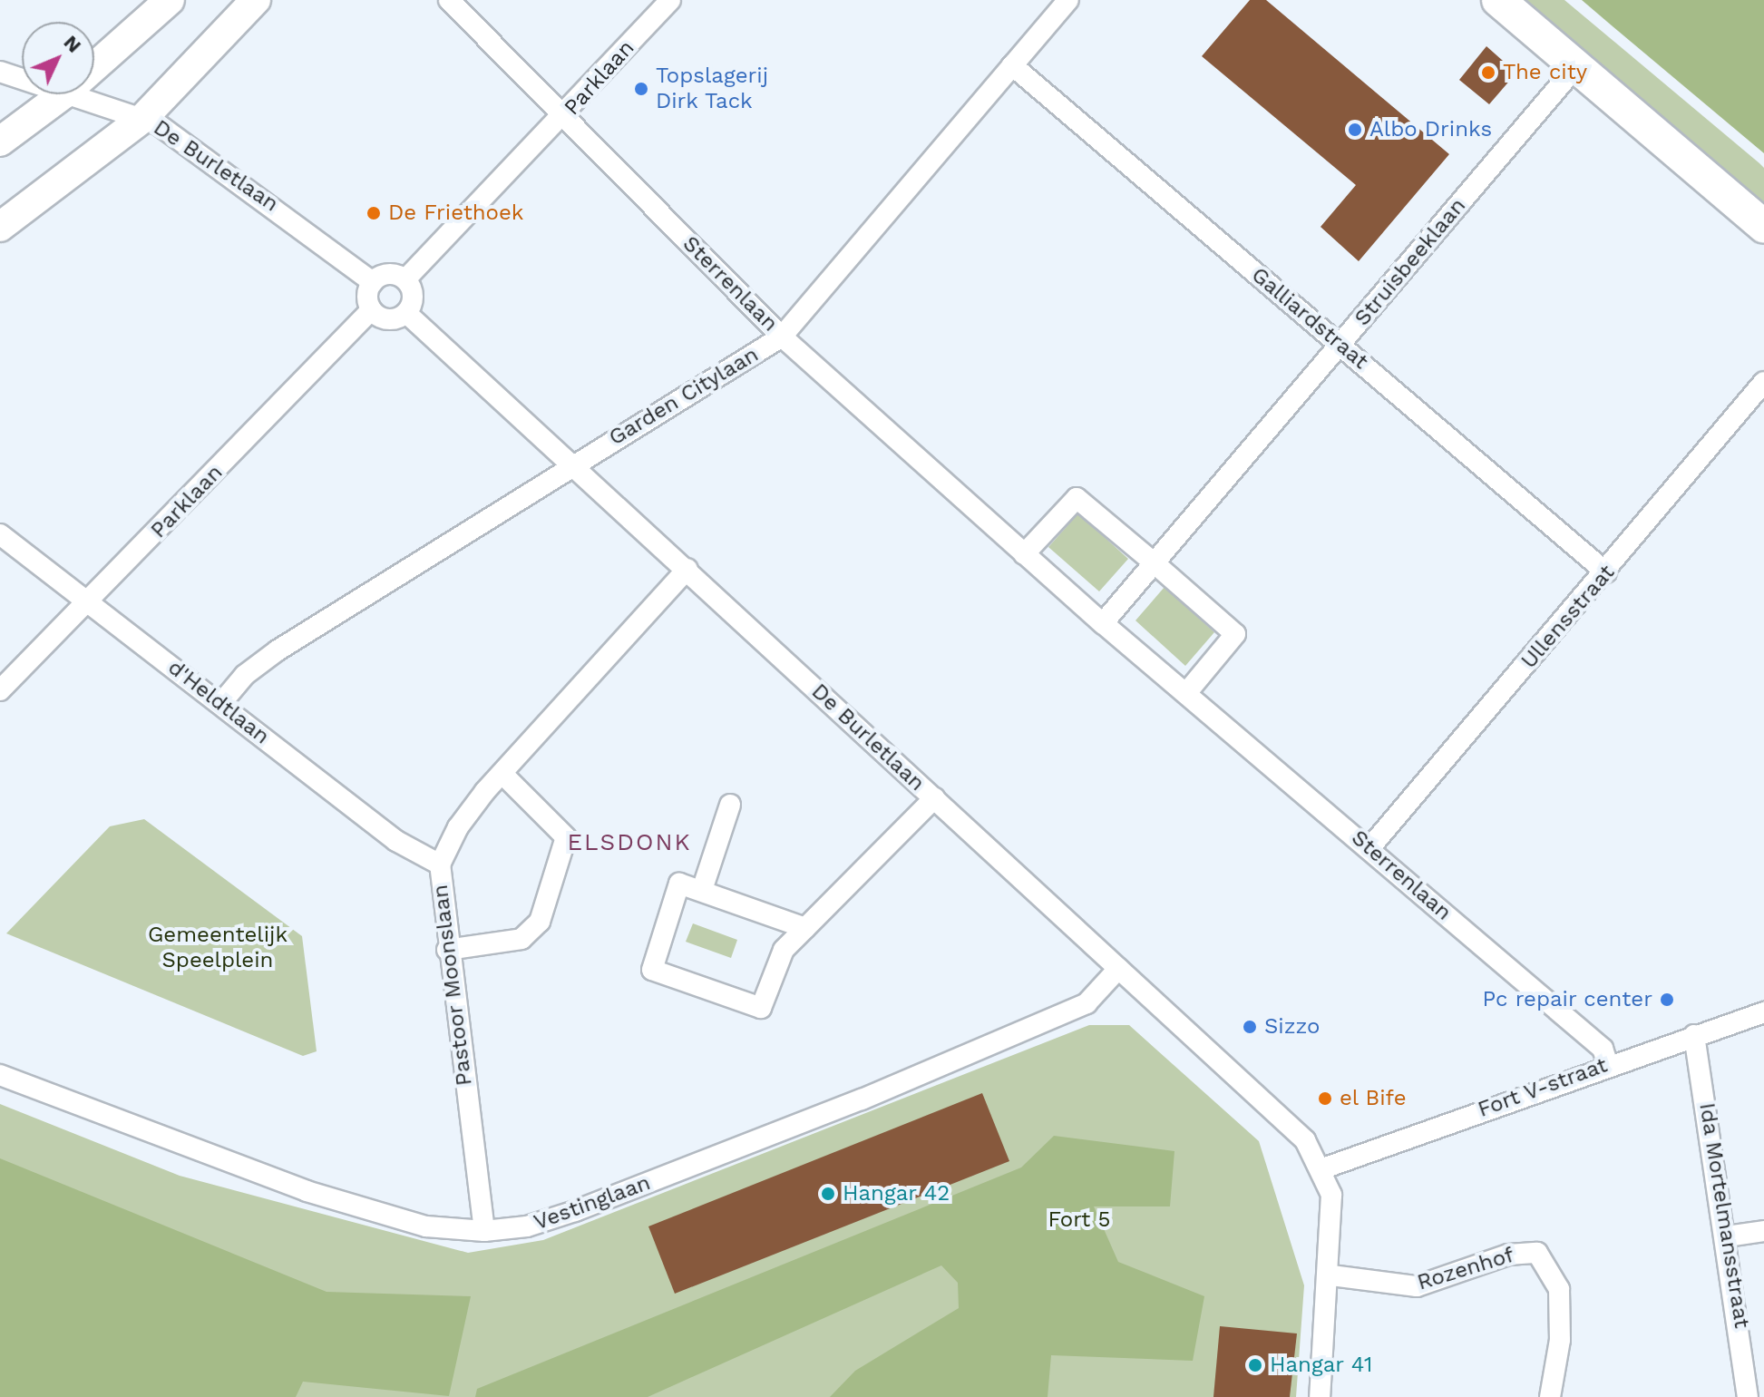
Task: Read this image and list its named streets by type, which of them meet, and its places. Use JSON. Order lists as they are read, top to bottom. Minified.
{"streets":{"street":["Parklaan","De Burletlaan","Struisbeeklaan","Sterrenlaan","Galliardstraat","Garden Citylaan","Ullensstraat","d'Heldtlaan","Pastoor Moonslaan","Fort V-straat","Vestinglaan","Ida Mortelmansstraat","Rozenhof"]},"crossings":[["Parklaan","De Burletlaan"],["Parklaan","Sterrenlaan"],["Parklaan","d'Heldtlaan"],["De Burletlaan","Garden Citylaan"],["De Burletlaan","Pastoor Moonslaan"],["De Burletlaan","Fort V-straat"],["De Burletlaan","Vestinglaan"],["Struisbeeklaan","Sterrenlaan"],["Struisbeeklaan","Galliardstraat"],["Sterrenlaan","Garden Citylaan"],["Sterrenlaan","Ullensstraat"],["Sterrenlaan","Fort V-straat"],["Galliardstraat","Garden Citylaan"],["Galliardstraat","Ullensstraat"],["Garden Citylaan","d'Heldtlaan"],["d'Heldtlaan","Pastoor Moonslaan"],["Pastoor Moonslaan","Vestinglaan"],["Fort V-straat","Ida Mortelmansstraat"]],"districts":["ELSDONK"],"parks":["Gemeentelijk Speelplein","Fort 5"],"places":["The city","Topslagerij Dirk Tack","Albo Drinks","De Friethoek","Pc repair center","Sizzo","el Bife","Hangar 42","Hangar 41"],"north":"top right"}
